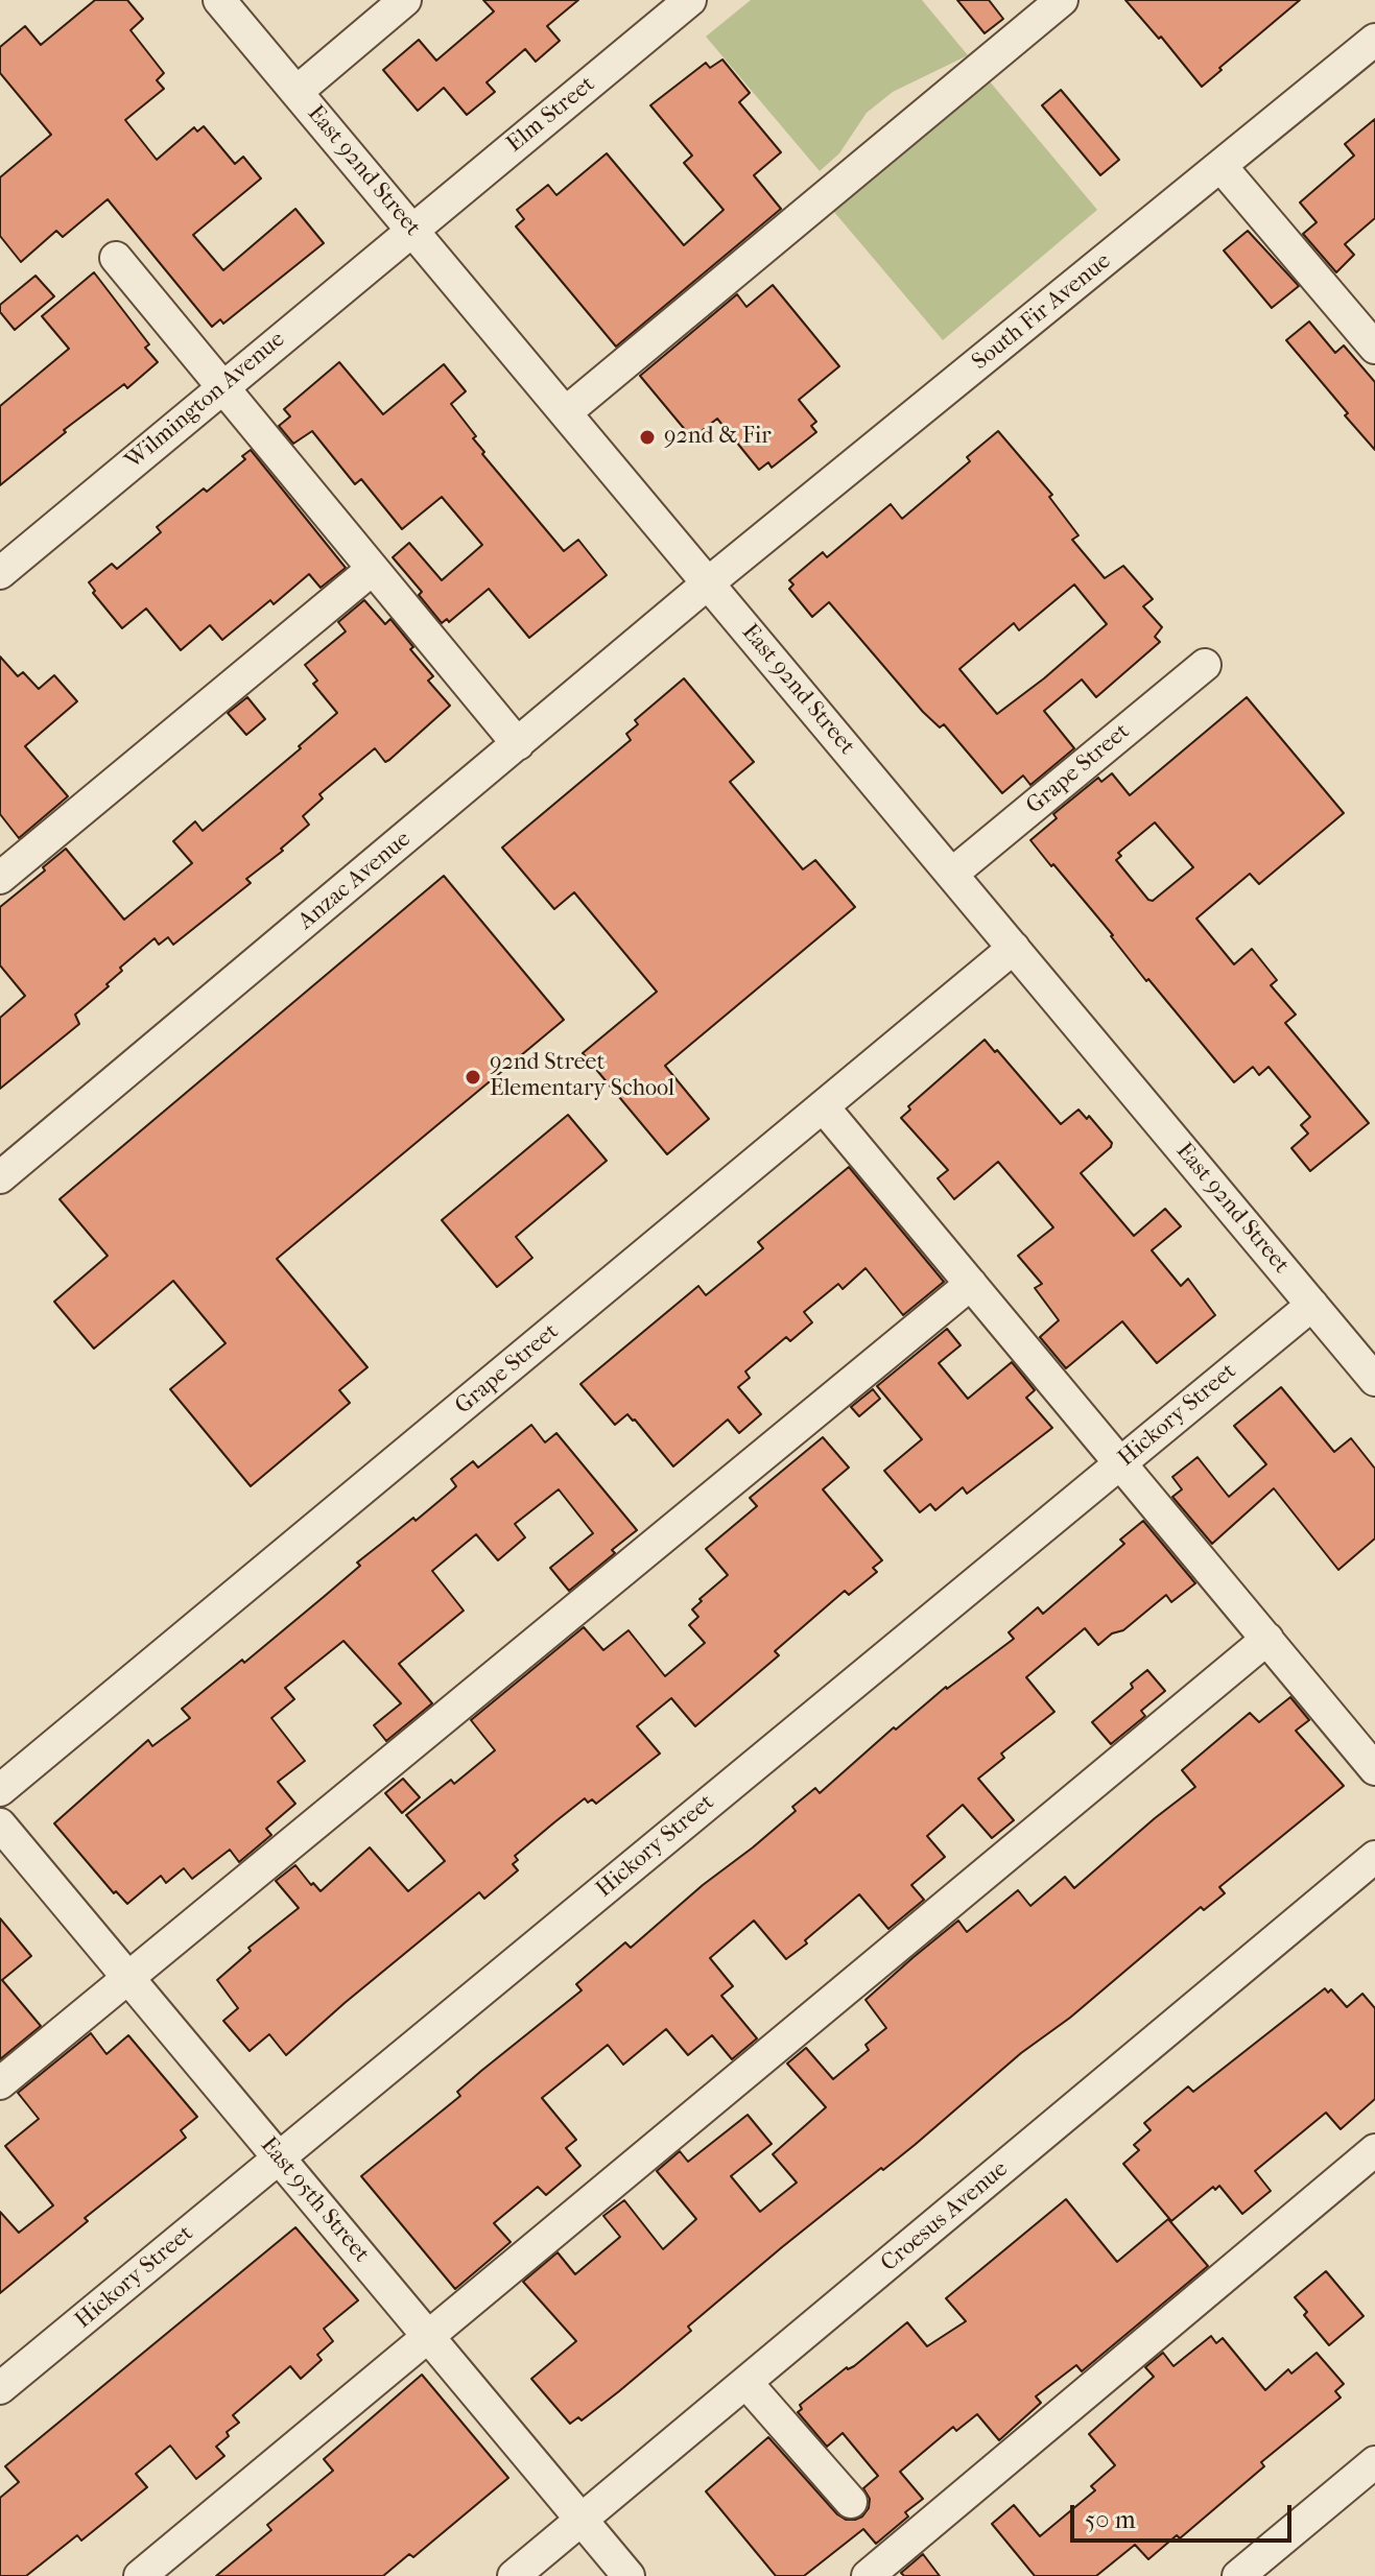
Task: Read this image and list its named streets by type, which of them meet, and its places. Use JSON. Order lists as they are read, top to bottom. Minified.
{"streets":{"street":["Elm Street","East 92nd Street","South Fir Avenue","Wilmington Avenue","Grape Street","Anzac Avenue","Hickory Street","East 95th Street","Croesus Avenue"]},"crossings":[["Elm Street","East 92nd Street"],["Elm Street","Wilmington Avenue"],["East 92nd Street","South Fir Avenue"],["East 92nd Street","Wilmington Avenue"],["East 92nd Street","Grape Street"],["East 92nd Street","Anzac Avenue"],["East 92nd Street","Hickory Street"],["South Fir Avenue","Anzac Avenue"],["Hickory Street","East 95th Street"],["East 95th Street","Croesus Avenue"]],"places":["92nd & Fir","92nd Street Elementary School"],"scale_bar":"50 m"}
